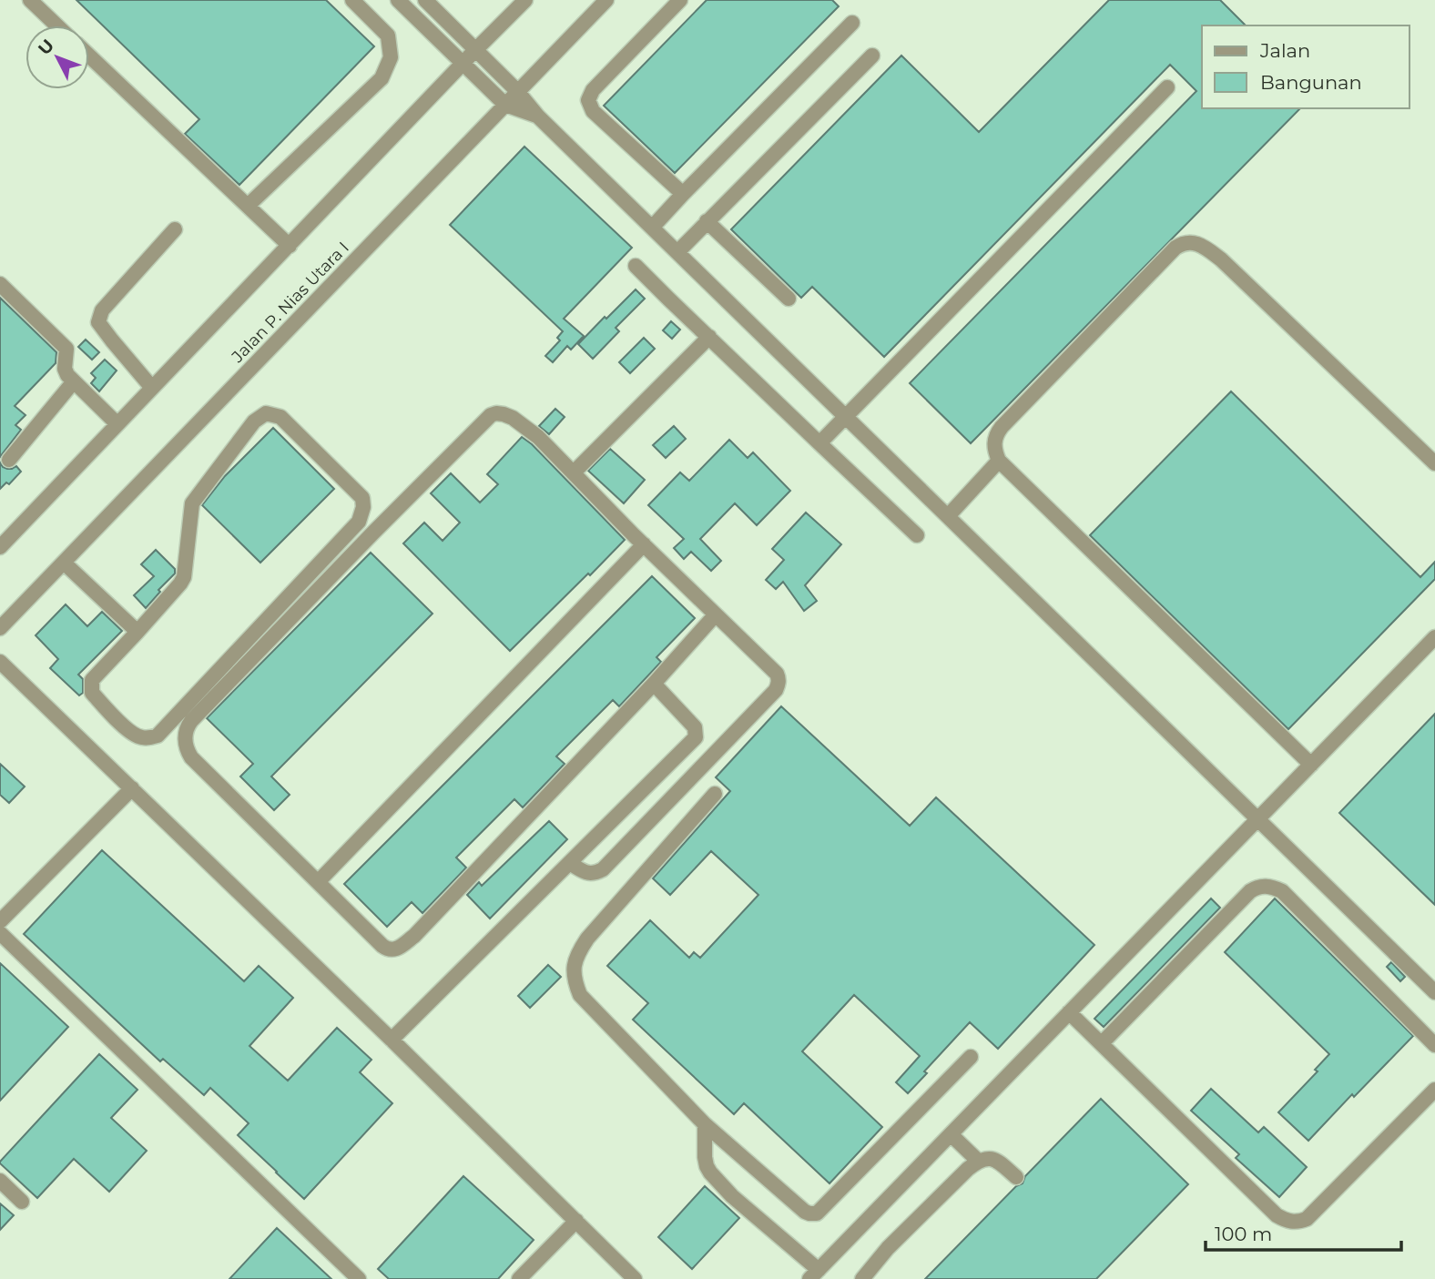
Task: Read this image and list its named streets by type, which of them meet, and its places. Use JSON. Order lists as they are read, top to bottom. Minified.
{"streets":{"street":["Jalan P. Nias Utara I"]},"legend":["Jalan","Bangunan"],"scale_bar":"100 m","north":"top left"}
